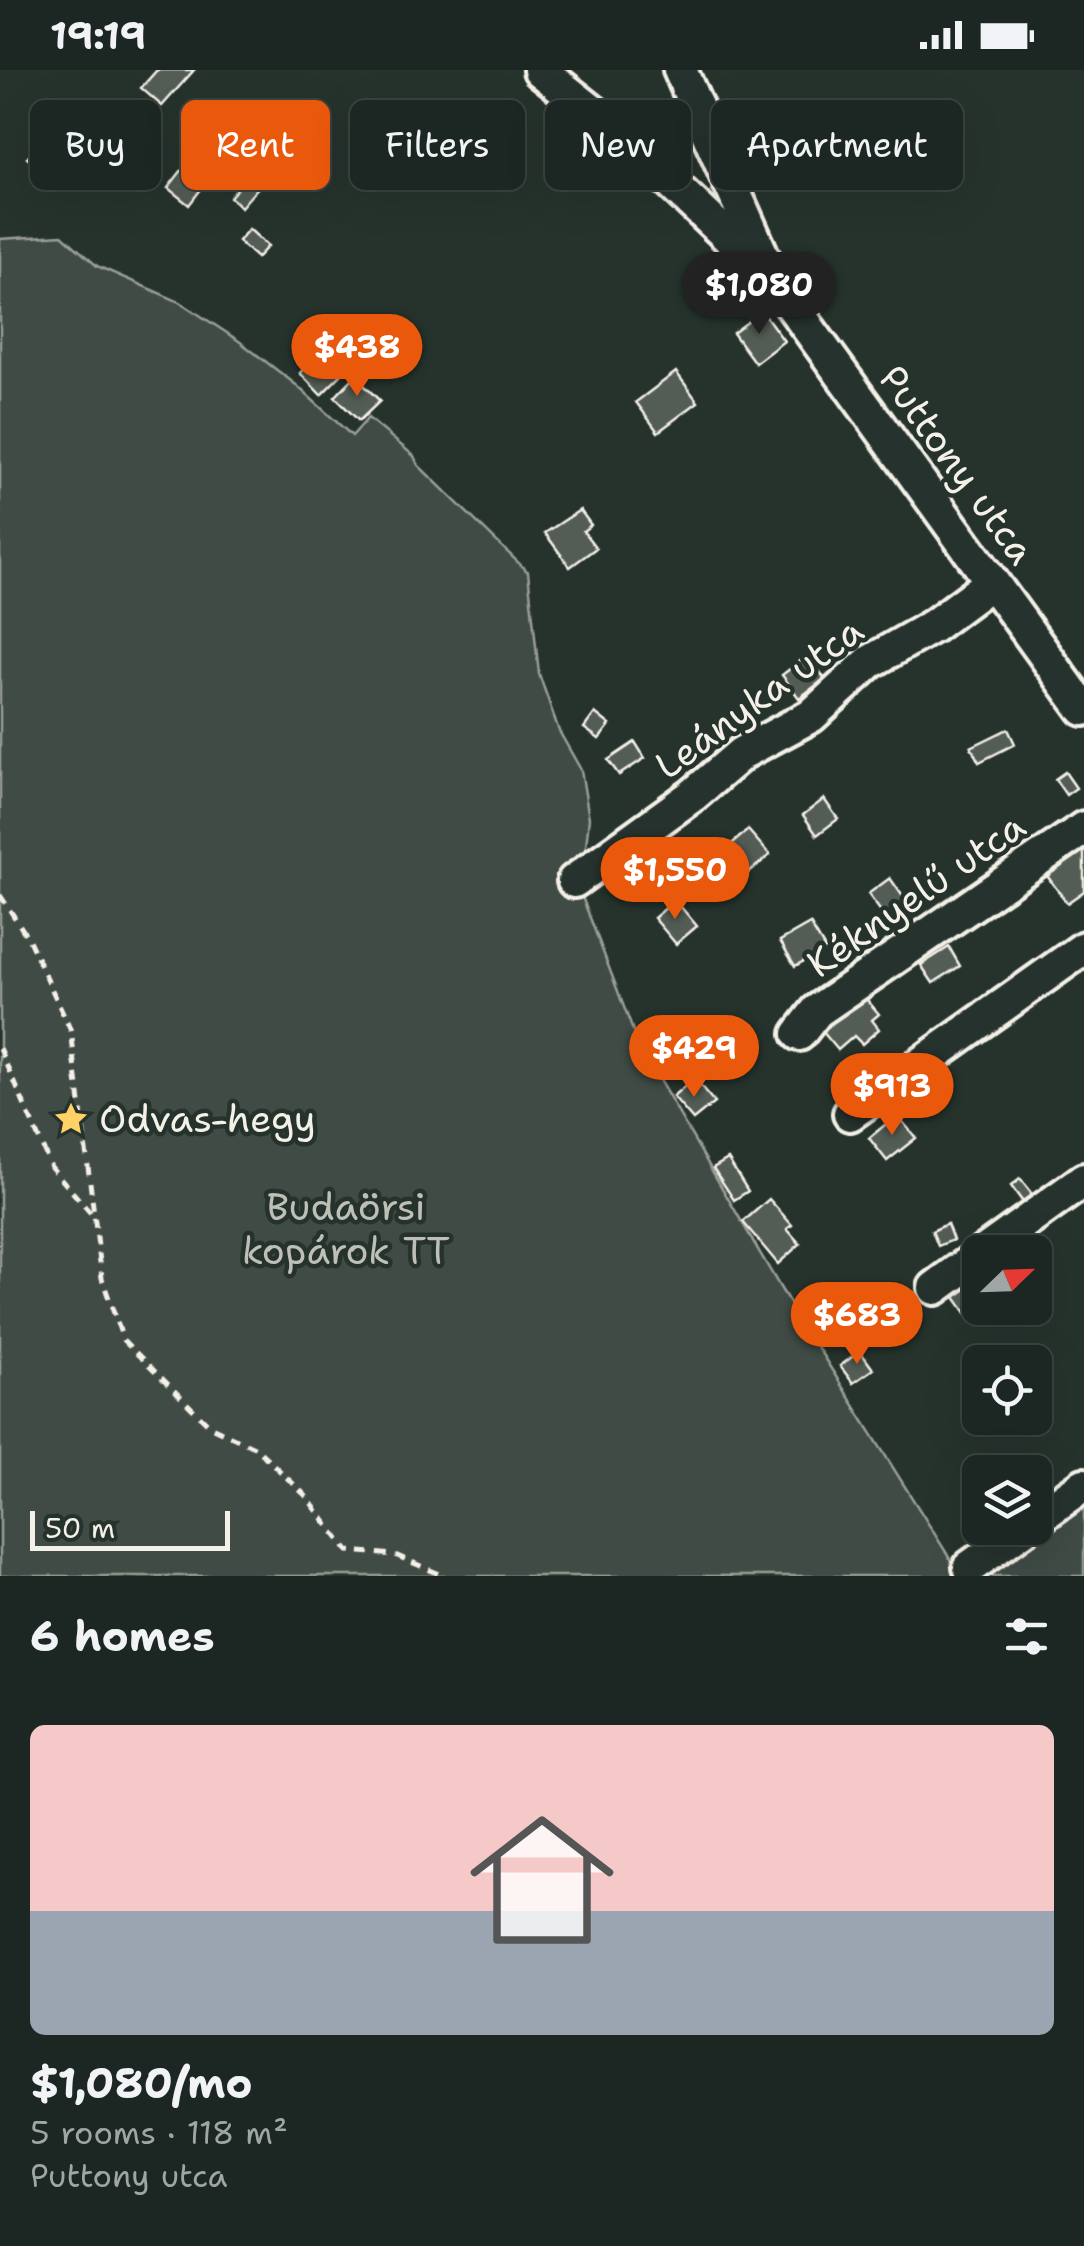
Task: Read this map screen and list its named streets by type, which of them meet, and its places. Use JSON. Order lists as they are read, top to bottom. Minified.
{"streets":{"street":["Puttony utca","Leányka utca","Kéknyelű utca"]},"crossings":[["Puttony utca","Leányka utca"]],"parks":["Budaörsi kopárok TT"],"places":{"place":["Odvas-hegy"]},"scale_bar":"50 m","north":"top right","page":{"status":"19:19","chip":["Buy","Rent","Filters","New","Apartment"],"price":["$1,080","$438","$1,550","$429","$913","$683"],"scale":"50 m","heading":"6 homes","list":[{"name":"$1,080/mo","note":"5 rooms · 118 m² · Puttony utca"}]}}
